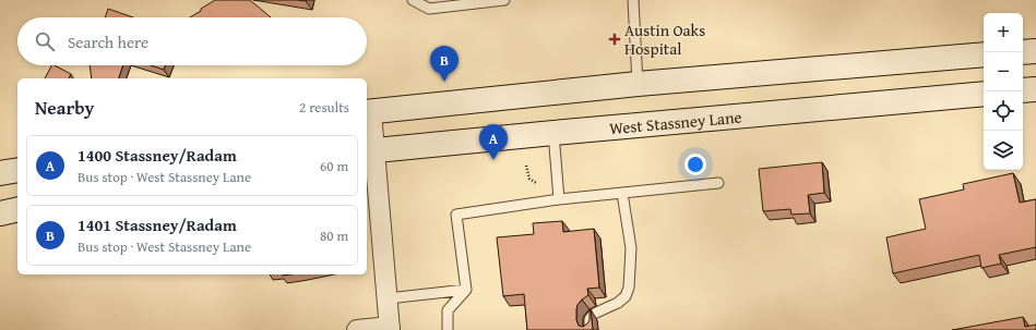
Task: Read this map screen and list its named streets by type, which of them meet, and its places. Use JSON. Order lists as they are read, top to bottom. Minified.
{"streets":{"main road":["West Stassney Lane"]},"places":{"health":["Austin Oaks Hospital"]},"page":{"map_buttons":["+","−"],"search":"Search here","pins":["B","A"],"heading":["Nearby","2 results"],"list":[{"mark":"A","name":"1400 Stassney/Radam","note":"Bus stop · West Stassney Lane","value":"60 m"},{"mark":"B","name":"1401 Stassney/Radam","note":"Bus stop · West Stassney Lane","value":"80 m"}]}}
